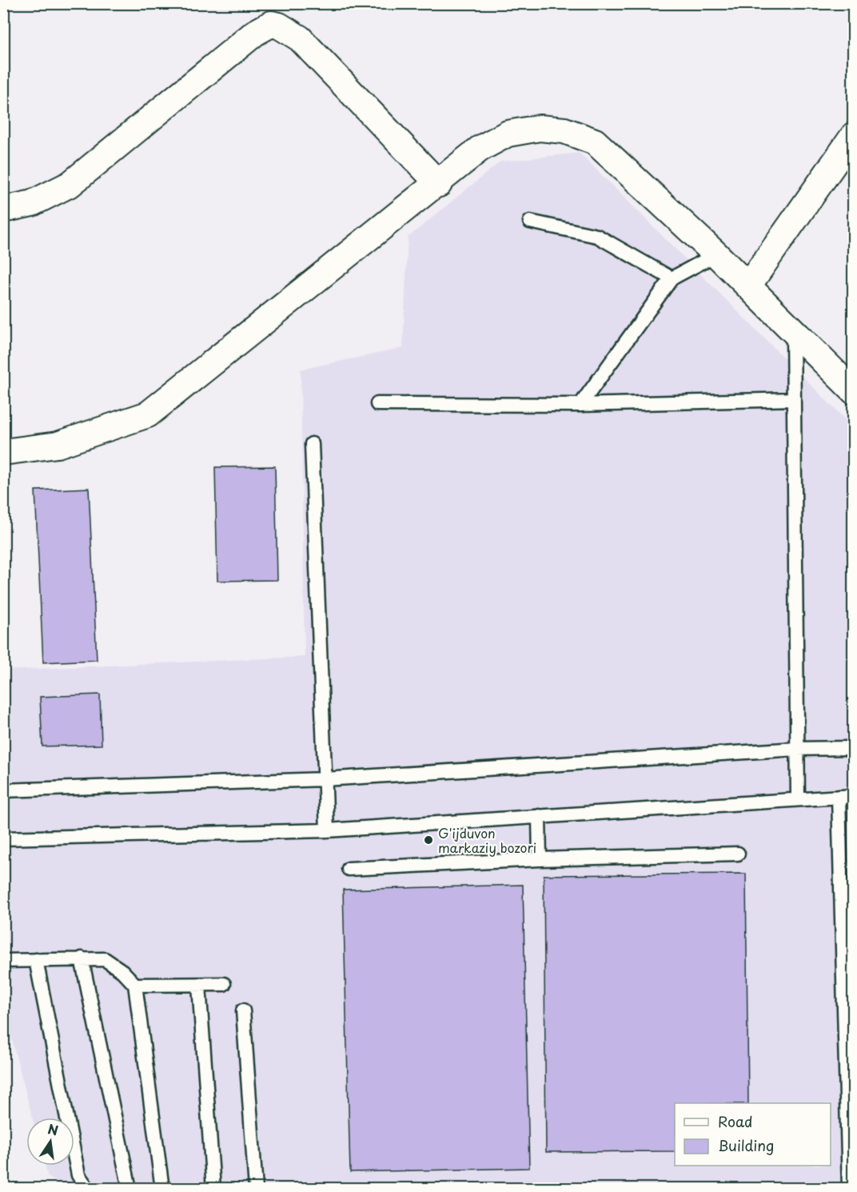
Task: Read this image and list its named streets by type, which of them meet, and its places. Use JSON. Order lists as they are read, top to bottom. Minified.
{"places":["G'ijduvon markaziy bozori"],"legend":["Road","Building"],"north":"top"}
